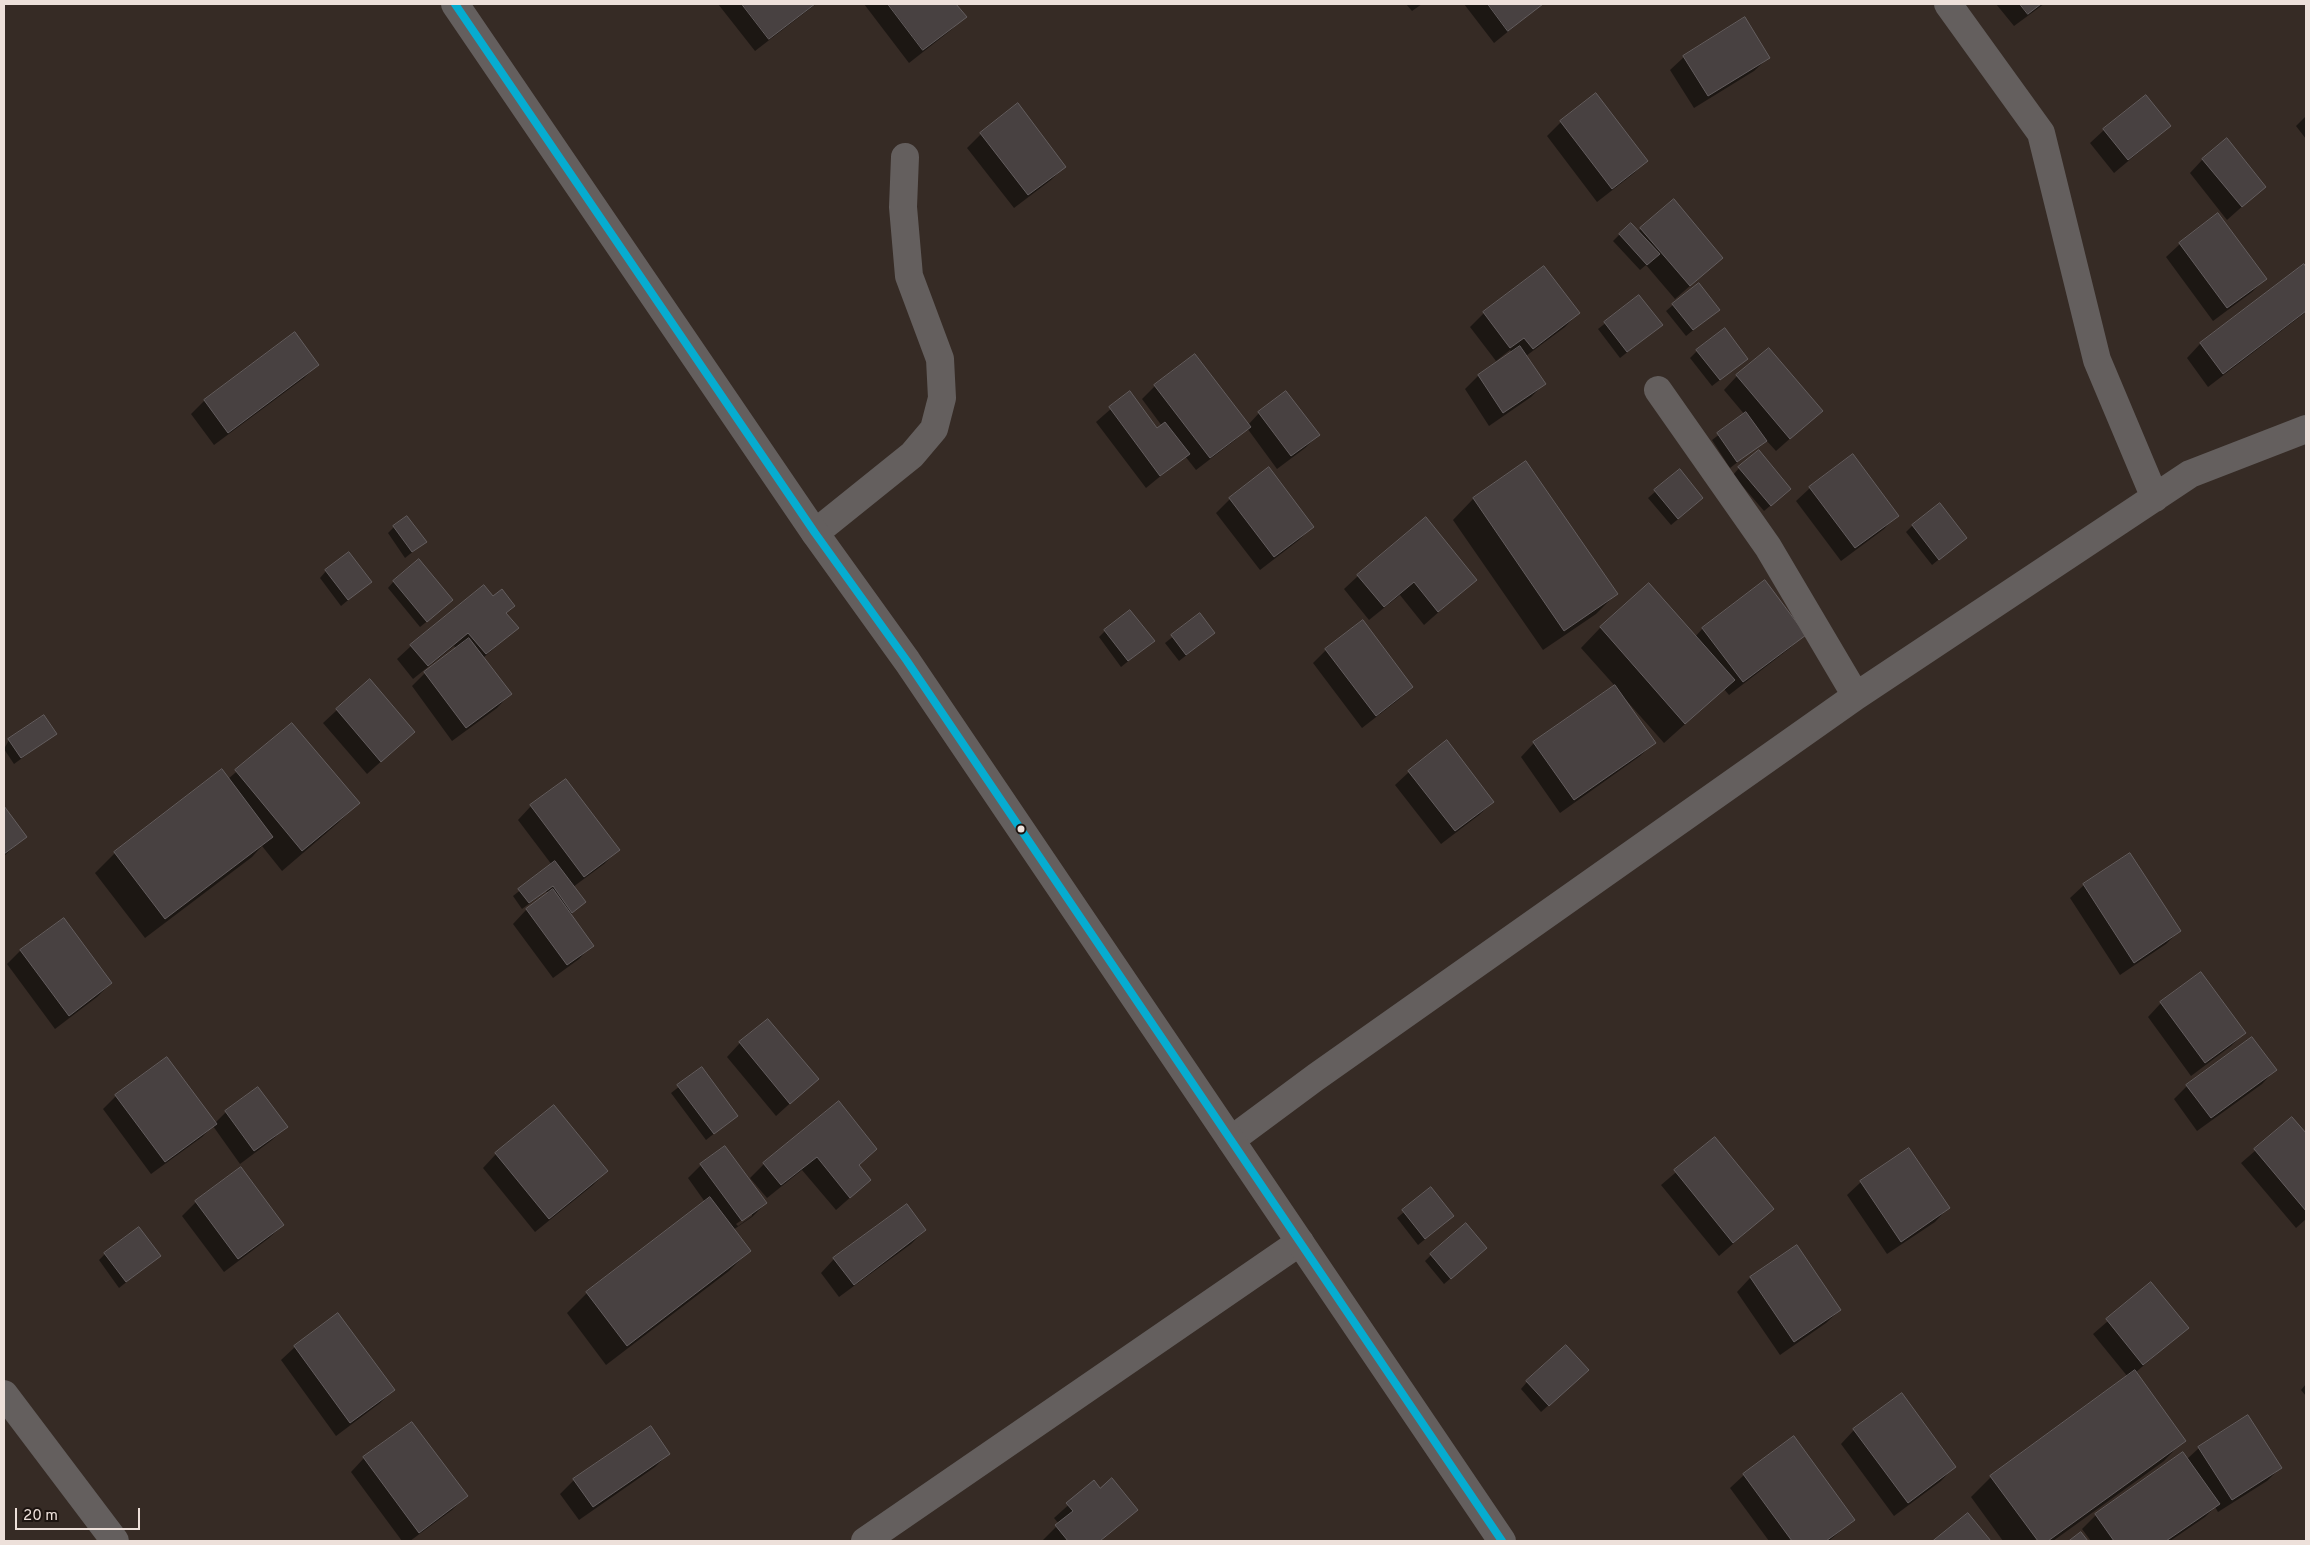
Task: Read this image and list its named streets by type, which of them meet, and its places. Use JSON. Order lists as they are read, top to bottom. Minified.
{"scale_bar":"20 m"}
